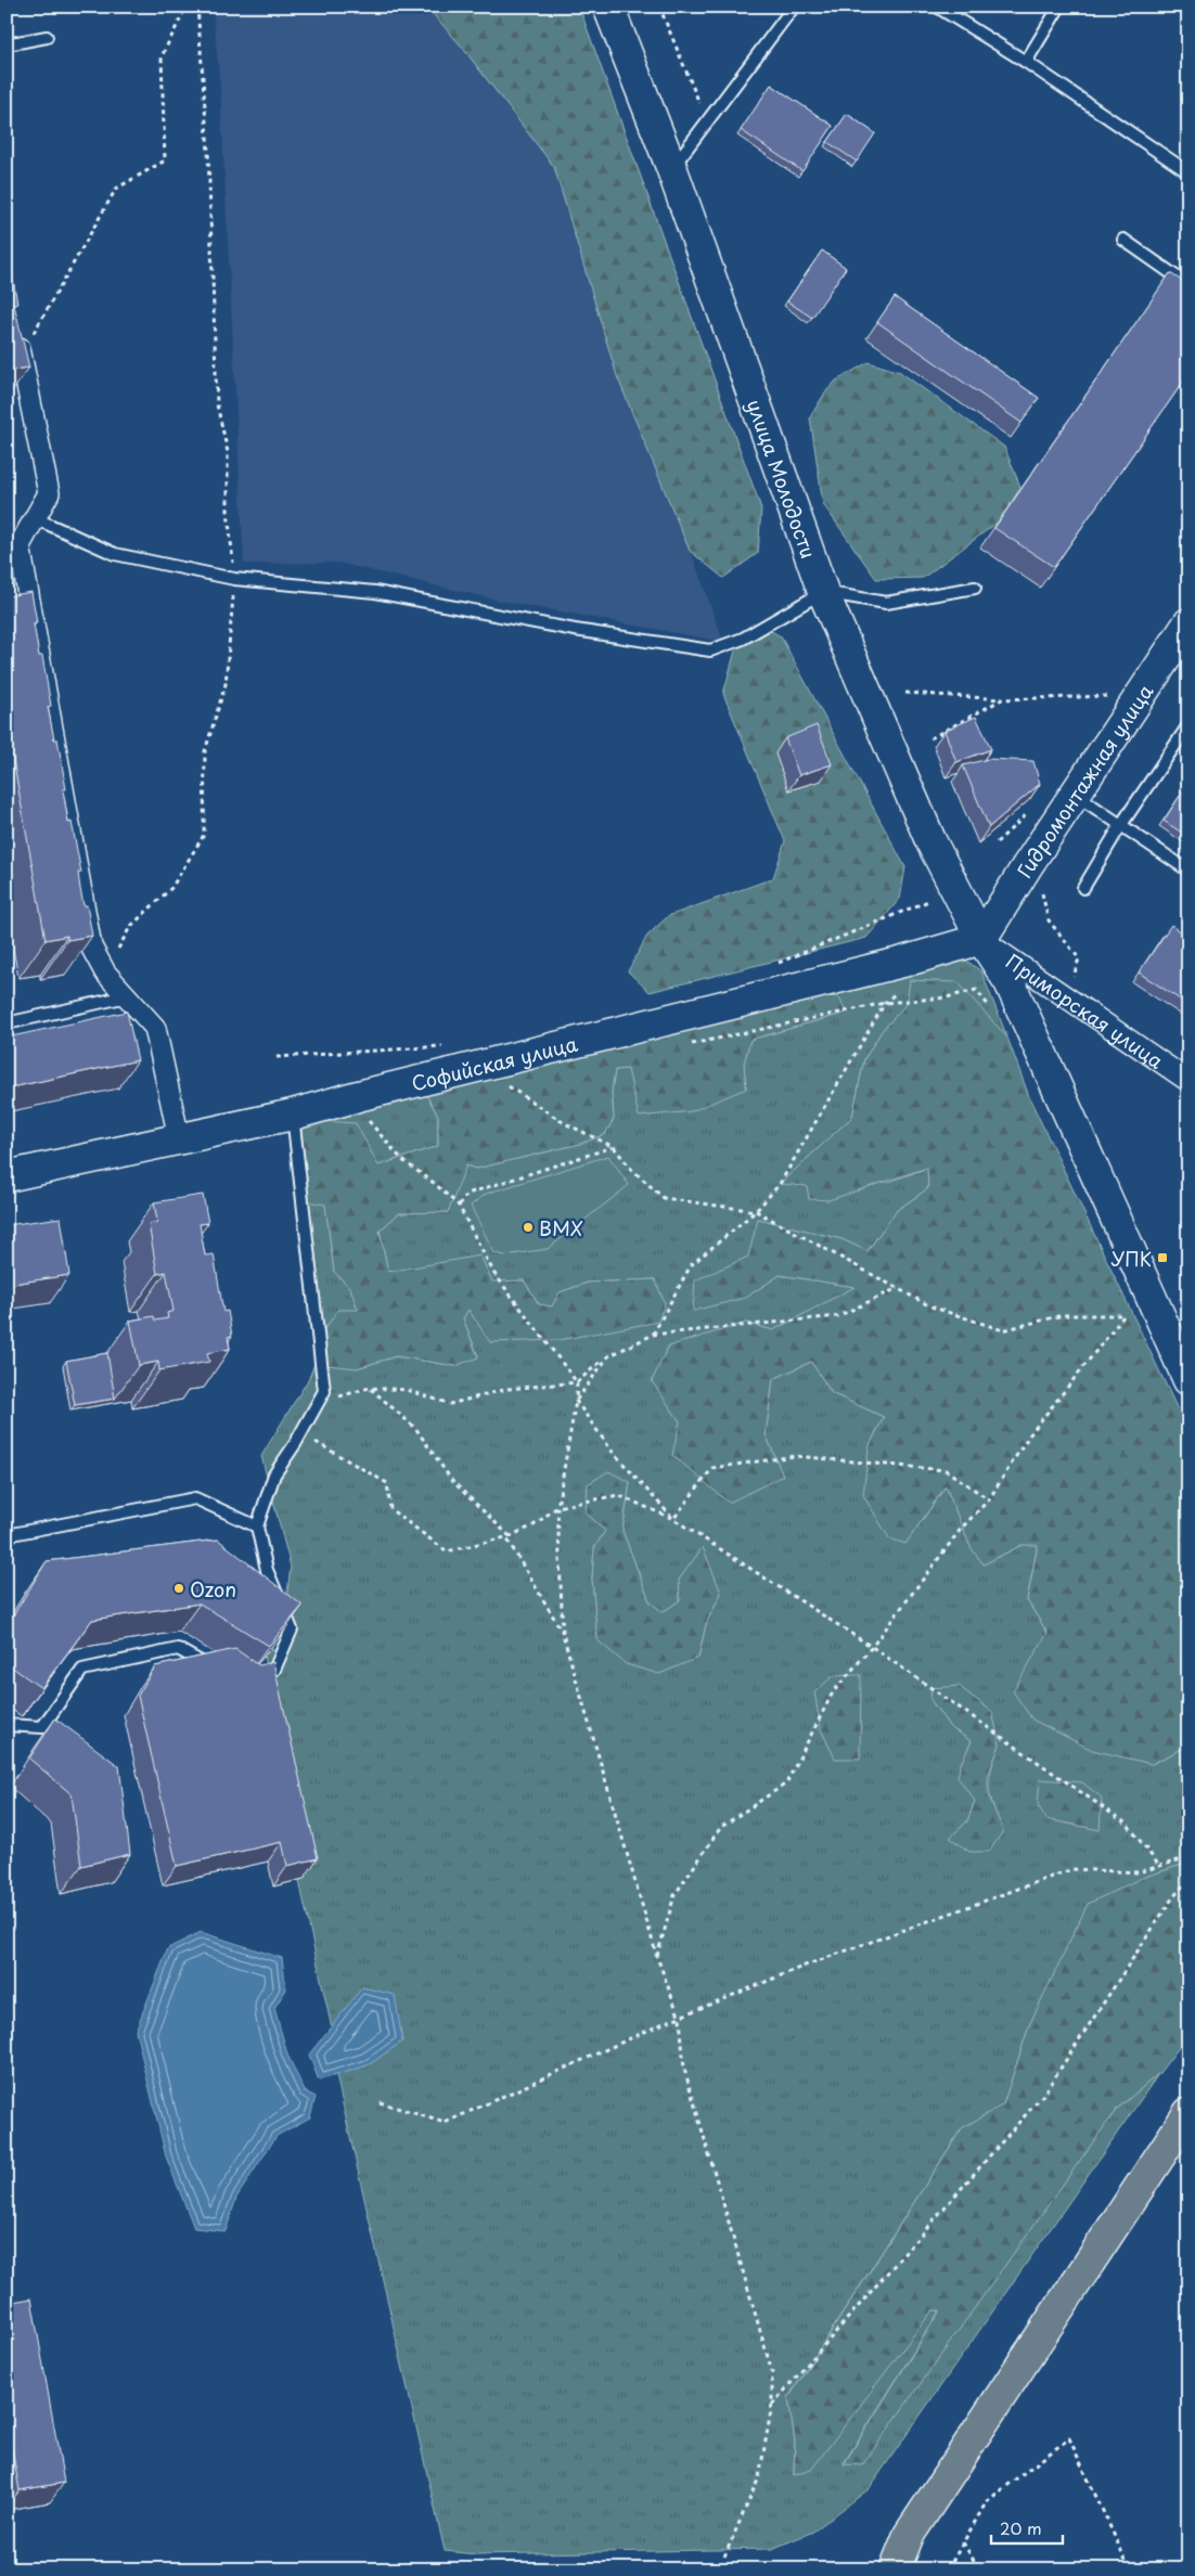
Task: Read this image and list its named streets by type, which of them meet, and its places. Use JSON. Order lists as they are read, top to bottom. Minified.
{"streets":{"main road":["улица Молодости","Гидромонтажная улица","Софийская улица"],"street":["Приморская улица"]},"crossings":[["улица Молодости","Гидромонтажная улица"],["улица Молодости","Приморская улица"],["улица Молодости","Софийская улица"],["Гидромонтажная улица","Приморская улица"],["Гидромонтажная улица","Софийская улица"],["Приморская улица","Софийская улица"]],"places":{"other":["BMX","Ozon"],"transit":["УПК"]},"scale_bar":"20 m"}
